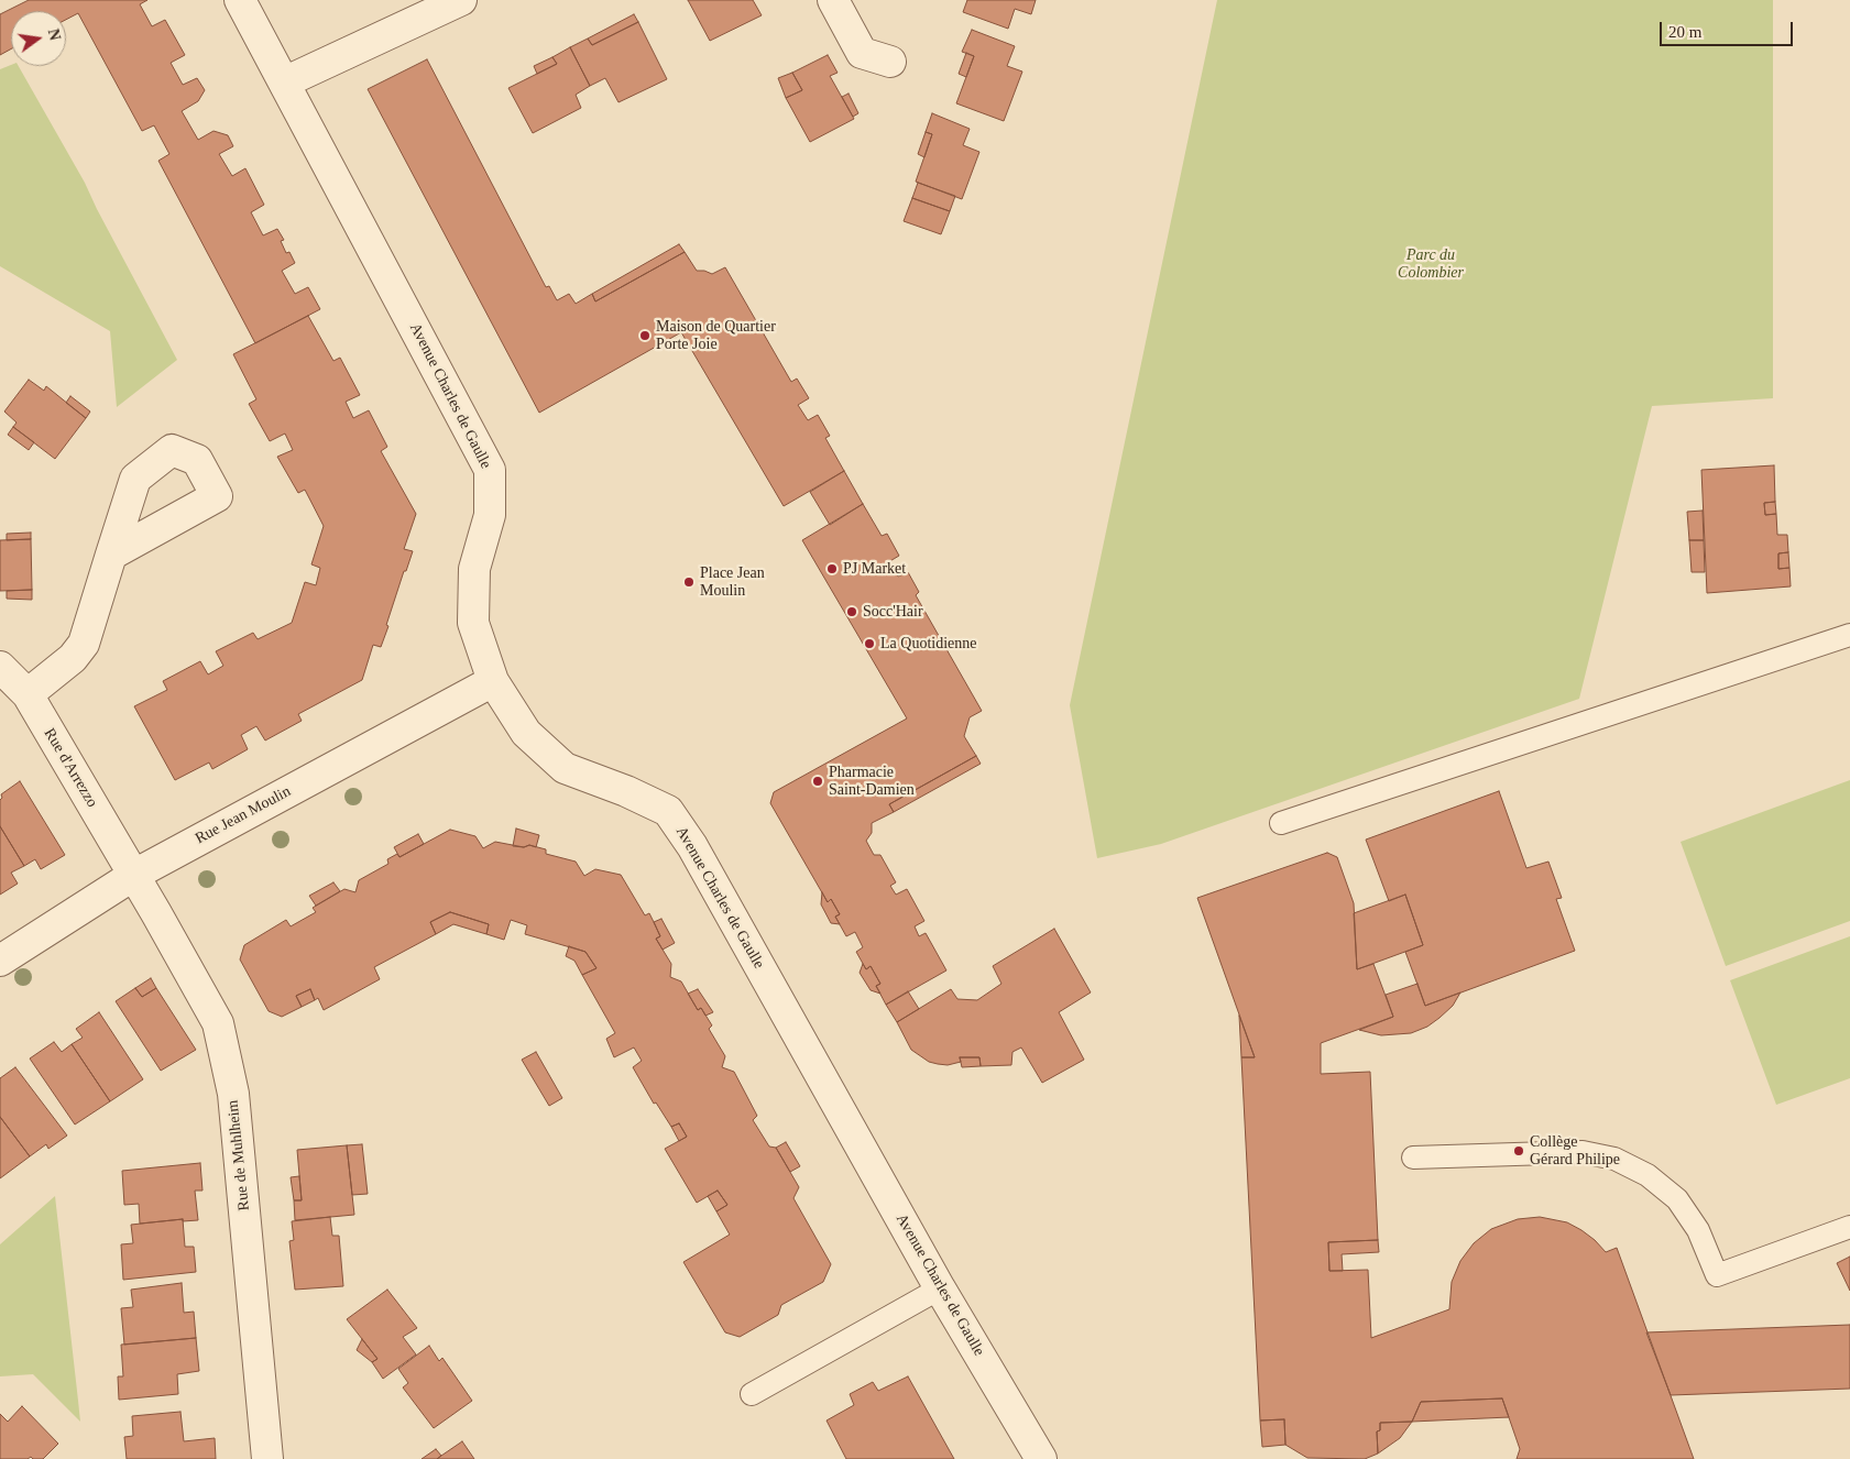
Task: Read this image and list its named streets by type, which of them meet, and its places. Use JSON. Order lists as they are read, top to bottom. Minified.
{"streets":{"street":["Avenue Charles de Gaulle","Rue d'Arrezzo","Rue Jean Moulin","Rue de Muhlheim"]},"crossings":[["Avenue Charles de Gaulle","Rue Jean Moulin"],["Rue d'Arrezzo","Rue Jean Moulin"],["Rue d'Arrezzo","Rue de Muhlheim"],["Rue Jean Moulin","Rue de Muhlheim"]],"parks":["Parc du Colombier"],"places":["Maison de Quartier Porte Joie","PJ Market","Place Jean Moulin","Socc'Hair","La Quotidienne","Pharmacie Saint-Damien","Collège Gérard Philipe"],"scale_bar":"20 m","north":"right"}
